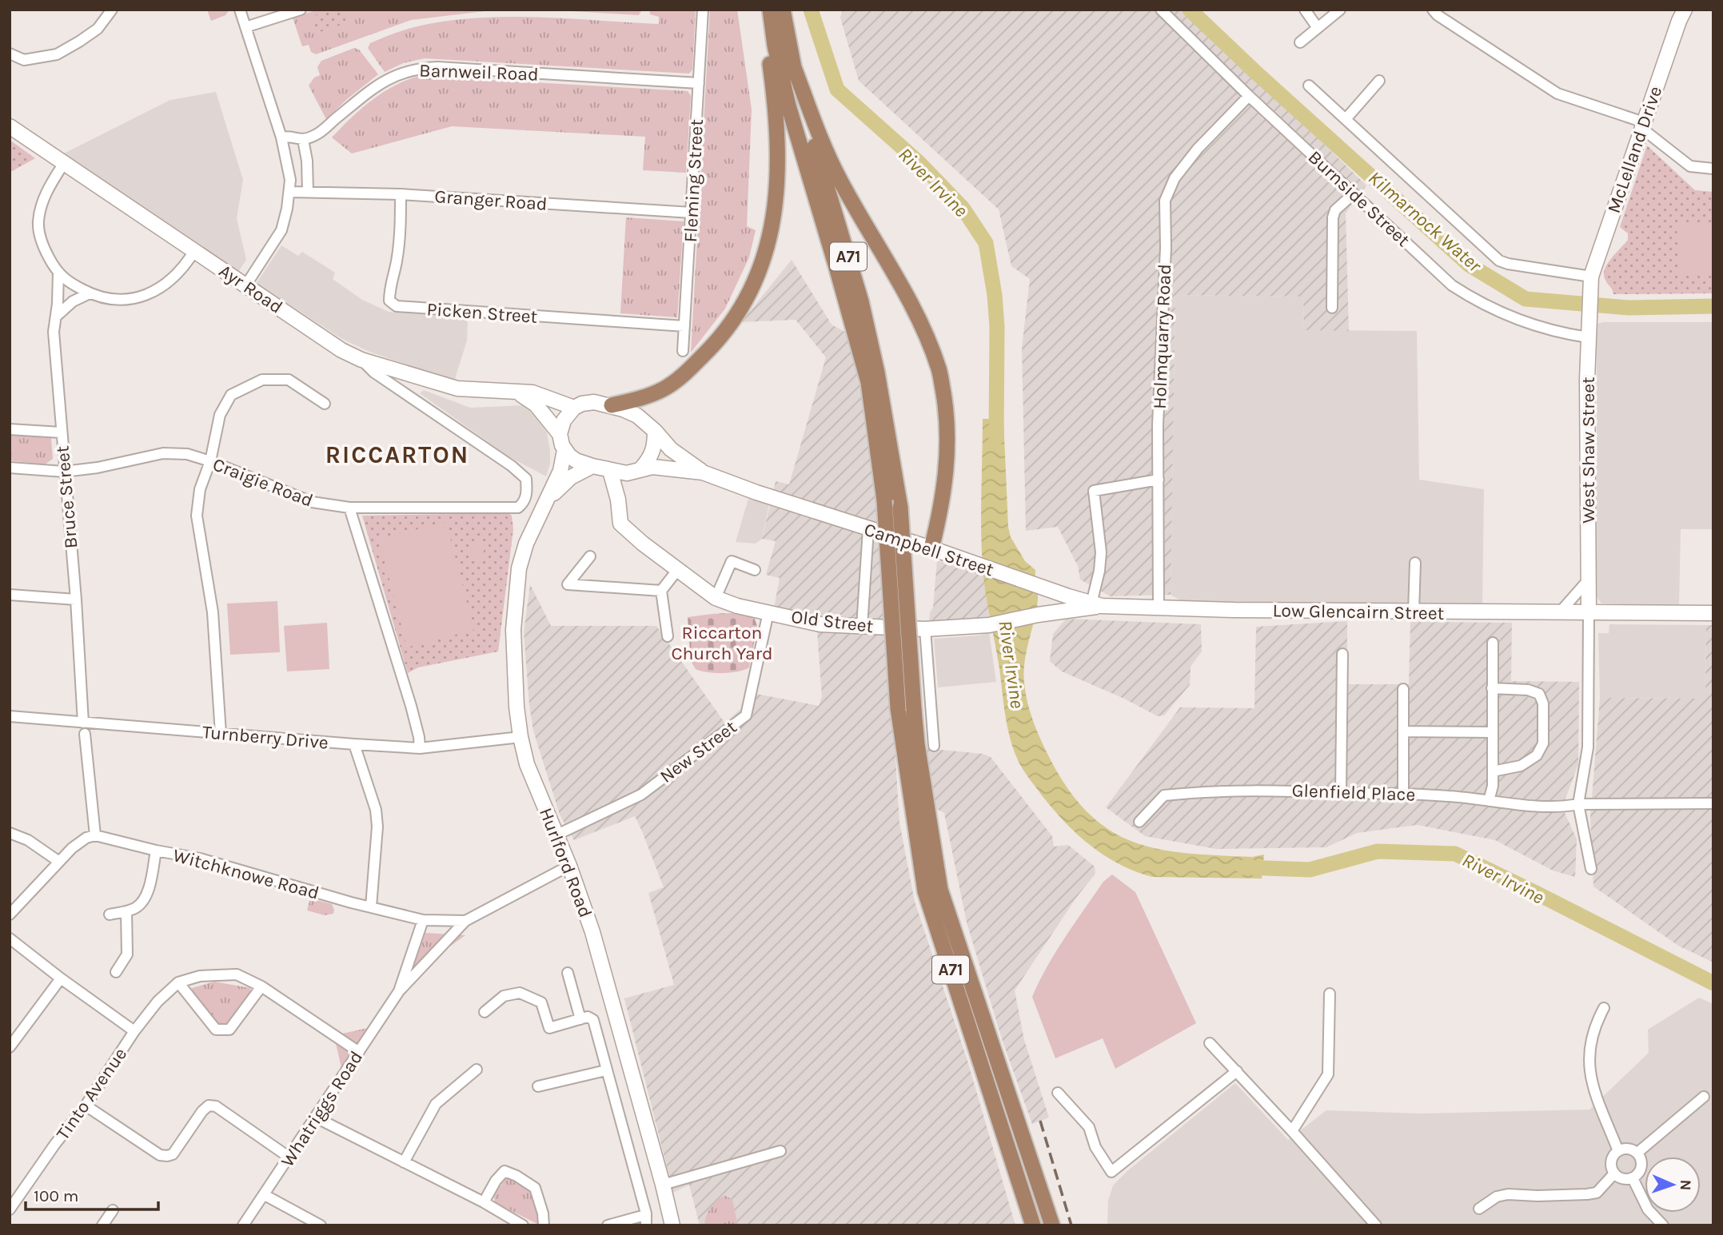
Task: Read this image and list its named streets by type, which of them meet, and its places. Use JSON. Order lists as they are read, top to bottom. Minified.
{"streets":{"main road":["McLelland Drive","A71","Ayr Road","West Shaw Street","Campbell Street","Low Glencairn Street","Old Street","Hurlford Road"],"street":["Barnweil Road","Fleming Street","Burnside Street","Granger Road","Picken Street","Holmquarry Road","Craigie Road","Bruce Street","Turnberry Drive","New Street","Glenfield Place","Witchknowe Road","Tinto Avenue","Whatriggs Road"]},"crossings":[["Barnweil Road","Fleming Street"],["McLelland Drive","West Shaw Street"],["Fleming Street","Granger Road"],["Fleming Street","Picken Street"],["Burnside Street","Holmquarry Road"],["Burnside Street","West Shaw Street"],["Granger Road","Picken Street"],["Ayr Road","Campbell Street"],["Ayr Road","Old Street"],["Ayr Road","Hurlford Road"],["Holmquarry Road","Campbell Street"],["Holmquarry Road","Low Glencairn Street"],["West Shaw Street","Low Glencairn Street"],["Craigie Road","Bruce Street"],["Bruce Street","Turnberry Drive"],["Campbell Street","Low Glencairn Street"],["Campbell Street","Old Street"],["Campbell Street","Hurlford Road"],["Old Street","New Street"],["Old Street","Hurlford Road"],["Turnberry Drive","Hurlford Road"],["New Street","Hurlford Road"],["Witchknowe Road","Whatriggs Road"],["Tinto Avenue","Whatriggs Road"]],"districts":["RICCARTON"],"water":["River Irvine","Kilmarnock Water"],"parks":["Riccarton Church Yard"],"scale_bar":"100 m","north":"right"}
